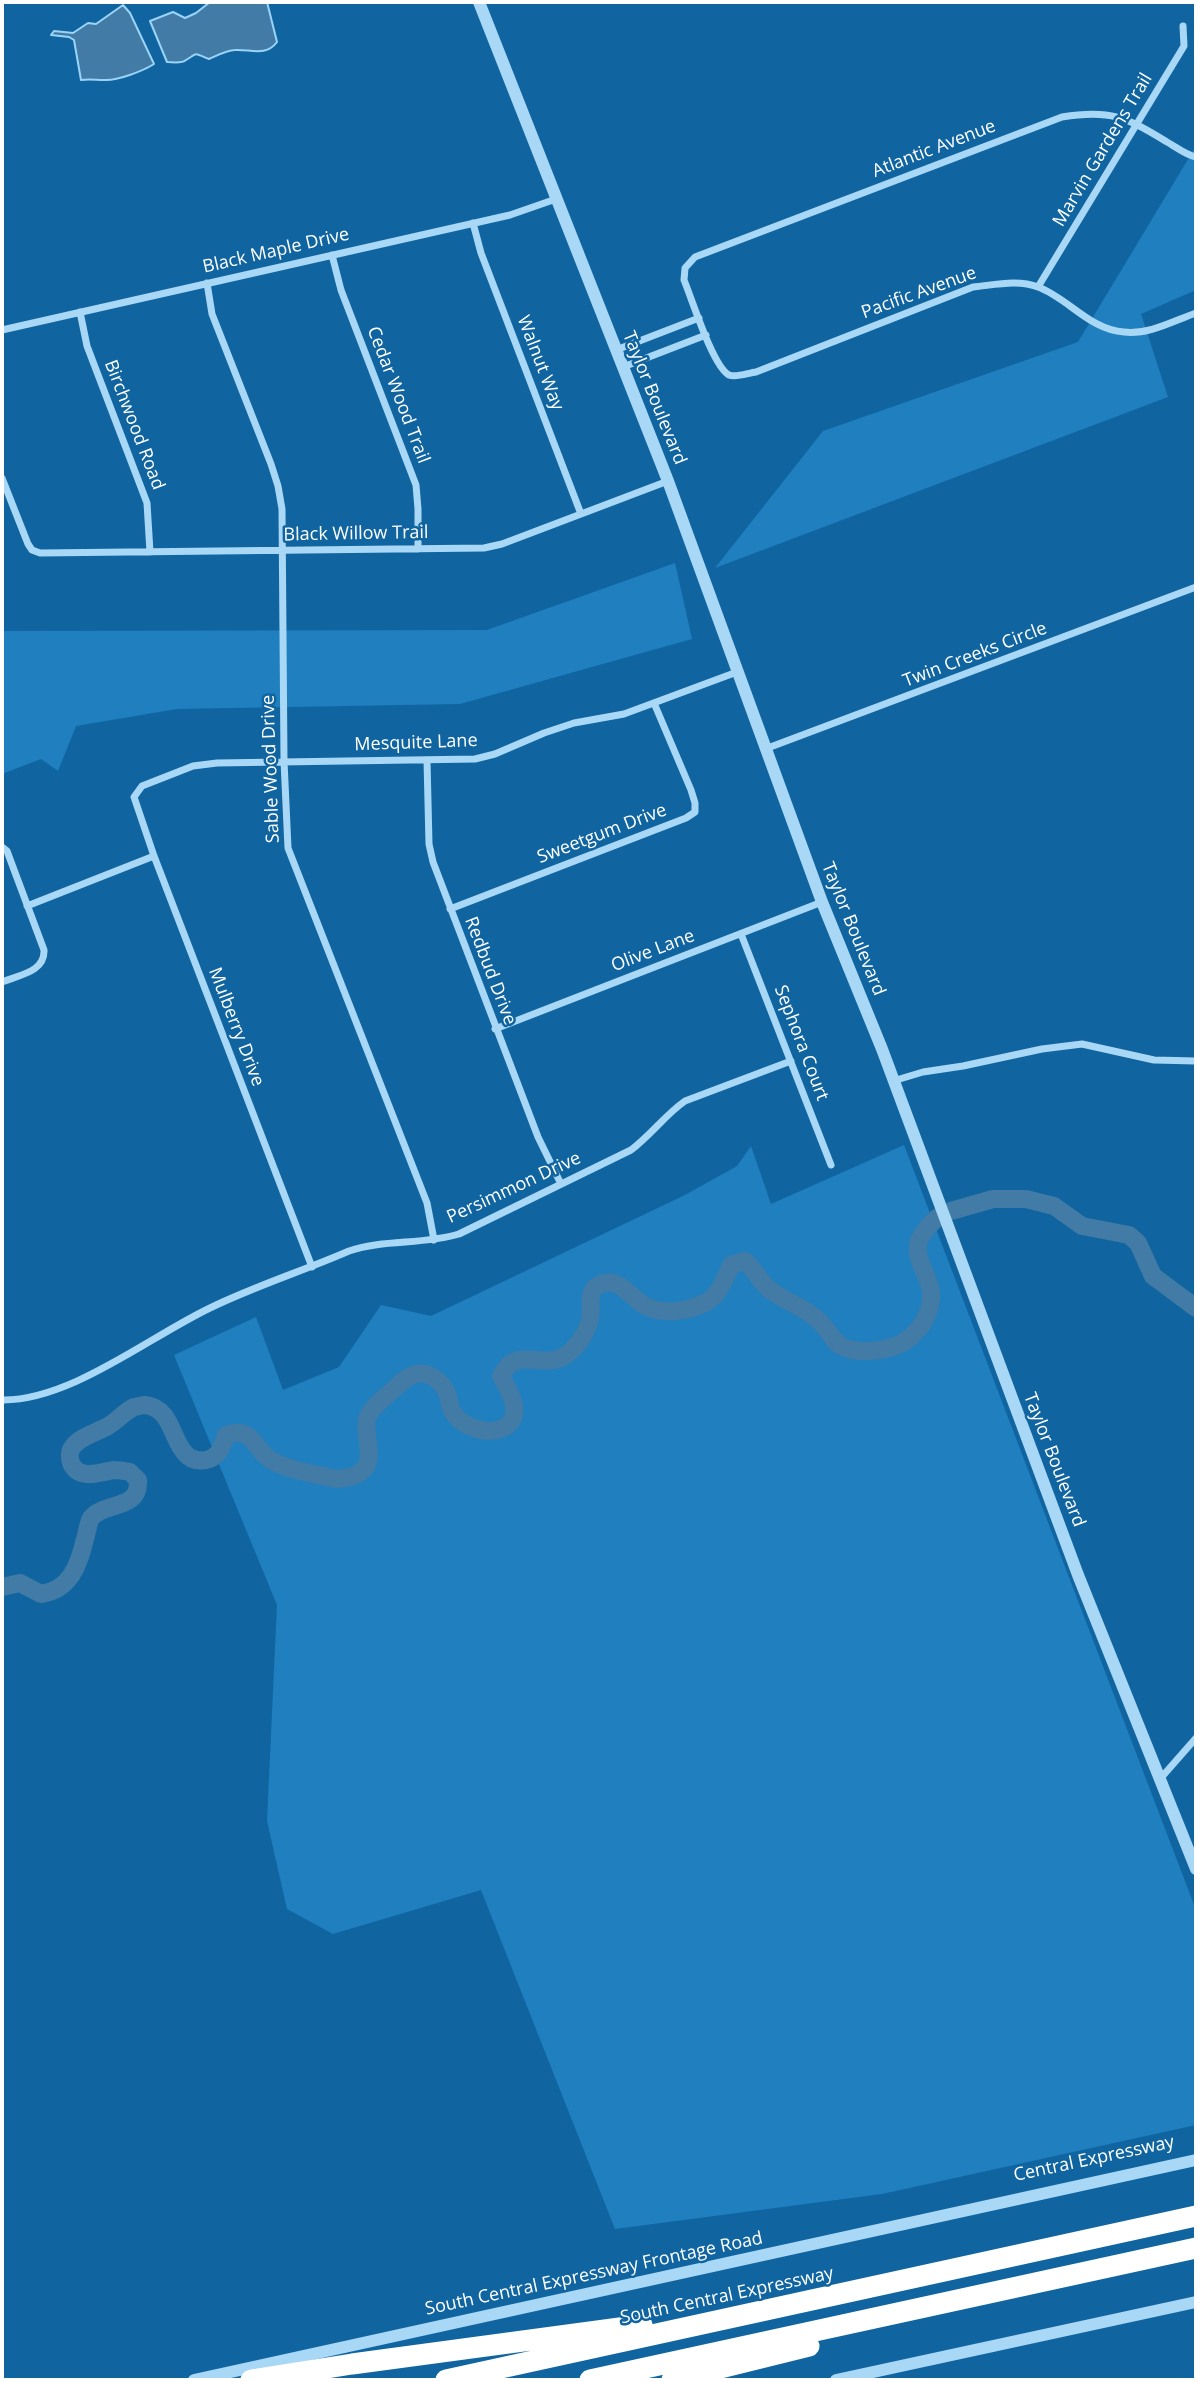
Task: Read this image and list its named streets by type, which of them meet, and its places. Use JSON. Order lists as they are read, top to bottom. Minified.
{"streets":{"highway":["South Central Expressway"],"street":["Atlantic Avenue","Marvin Gardens Trail","Black Maple Drive","Pacific Avenue","Walnut Way","Cedar Wood Trail","Taylor Boulevard","Birchwood Road","Black Willow Trail","Twin Creeks Circle","Mesquite Lane","Sable Wood Drive","Sweetgum Drive","Olive Lane","Redbud Drive","Mulberry Drive","Sephora Court","Persimmon Drive","Central Expressway","South Central Expressway Frontage Road"]},"crossings":[["Atlantic Avenue","Marvin Gardens Trail"],["Marvin Gardens Trail","Pacific Avenue"],["Black Maple Drive","Walnut Way"],["Black Maple Drive","Cedar Wood Trail"],["Black Maple Drive","Taylor Boulevard"],["Black Maple Drive","Birchwood Road"],["Black Maple Drive","Sable Wood Drive"],["Walnut Way","Black Willow Trail"],["Cedar Wood Trail","Black Willow Trail"],["Taylor Boulevard","Black Willow Trail"],["Taylor Boulevard","Twin Creeks Circle"],["Taylor Boulevard","Mesquite Lane"],["Taylor Boulevard","Olive Lane"],["Birchwood Road","Black Willow Trail"],["Black Willow Trail","Sable Wood Drive"],["Mesquite Lane","Sable Wood Drive"],["Mesquite Lane","Sweetgum Drive"],["Mesquite Lane","Redbud Drive"],["Mesquite Lane","Mulberry Drive"],["Sable Wood Drive","Persimmon Drive"],["Sweetgum Drive","Redbud Drive"],["Olive Lane","Redbud Drive"],["Olive Lane","Sephora Court"],["Redbud Drive","Persimmon Drive"],["Mulberry Drive","Persimmon Drive"],["Sephora Court","Persimmon Drive"],["Central Expressway","South Central Expressway Frontage Road"]]}
